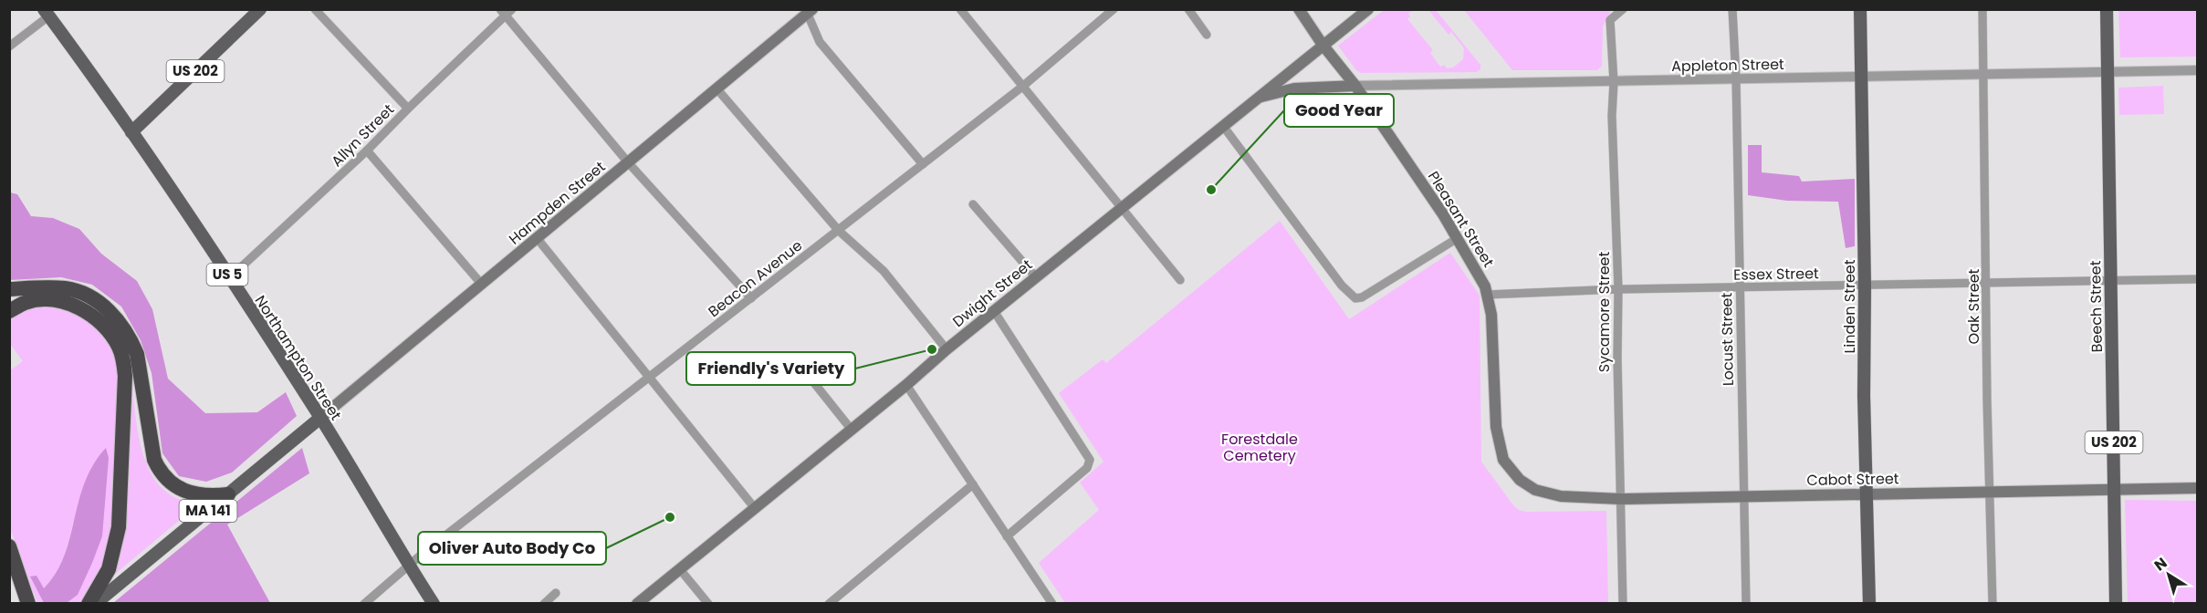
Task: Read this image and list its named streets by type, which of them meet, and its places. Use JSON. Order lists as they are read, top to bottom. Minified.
{"streets":{"main road":["Appleton Street","US 202","Hampden Street","Pleasant Street","US 5","Dwight Street","Linden Street","Beech Street","Northampton Street","Cabot Street","MA 141"],"street":["Allyn Street","Essex Street","Beacon Avenue","Oak Street","Sycamore Street","Locust Street"]},"crossings":[["Appleton Street","Pleasant Street"],["Appleton Street","Dwight Street"],["Appleton Street","Linden Street"],["Appleton Street","Oak Street"],["Appleton Street","Beech Street"],["Appleton Street","Sycamore Street"],["Appleton Street","Locust Street"],["US 202","US 5"],["US 202","Northampton Street"],["Allyn Street","Northampton Street"],["Hampden Street","Northampton Street"],["Hampden Street","MA 141"],["Pleasant Street","Essex Street"],["Pleasant Street","Dwight Street"],["Pleasant Street","Cabot Street"],["Essex Street","Linden Street"],["Essex Street","Oak Street"],["Essex Street","Beech Street"],["Essex Street","Sycamore Street"],["Essex Street","Locust Street"],["US 5","Northampton Street"],["Beacon Avenue","Northampton Street"],["Linden Street","Cabot Street"],["Oak Street","Cabot Street"],["Beech Street","Cabot Street"],["Sycamore Street","Cabot Street"],["Locust Street","Cabot Street"],["Northampton Street","MA 141"]],"parks":["Forestdale Cemetery"],"places":["Good Year","Friendly's Variety","Oliver Auto Body Co"],"north":"top left"}
